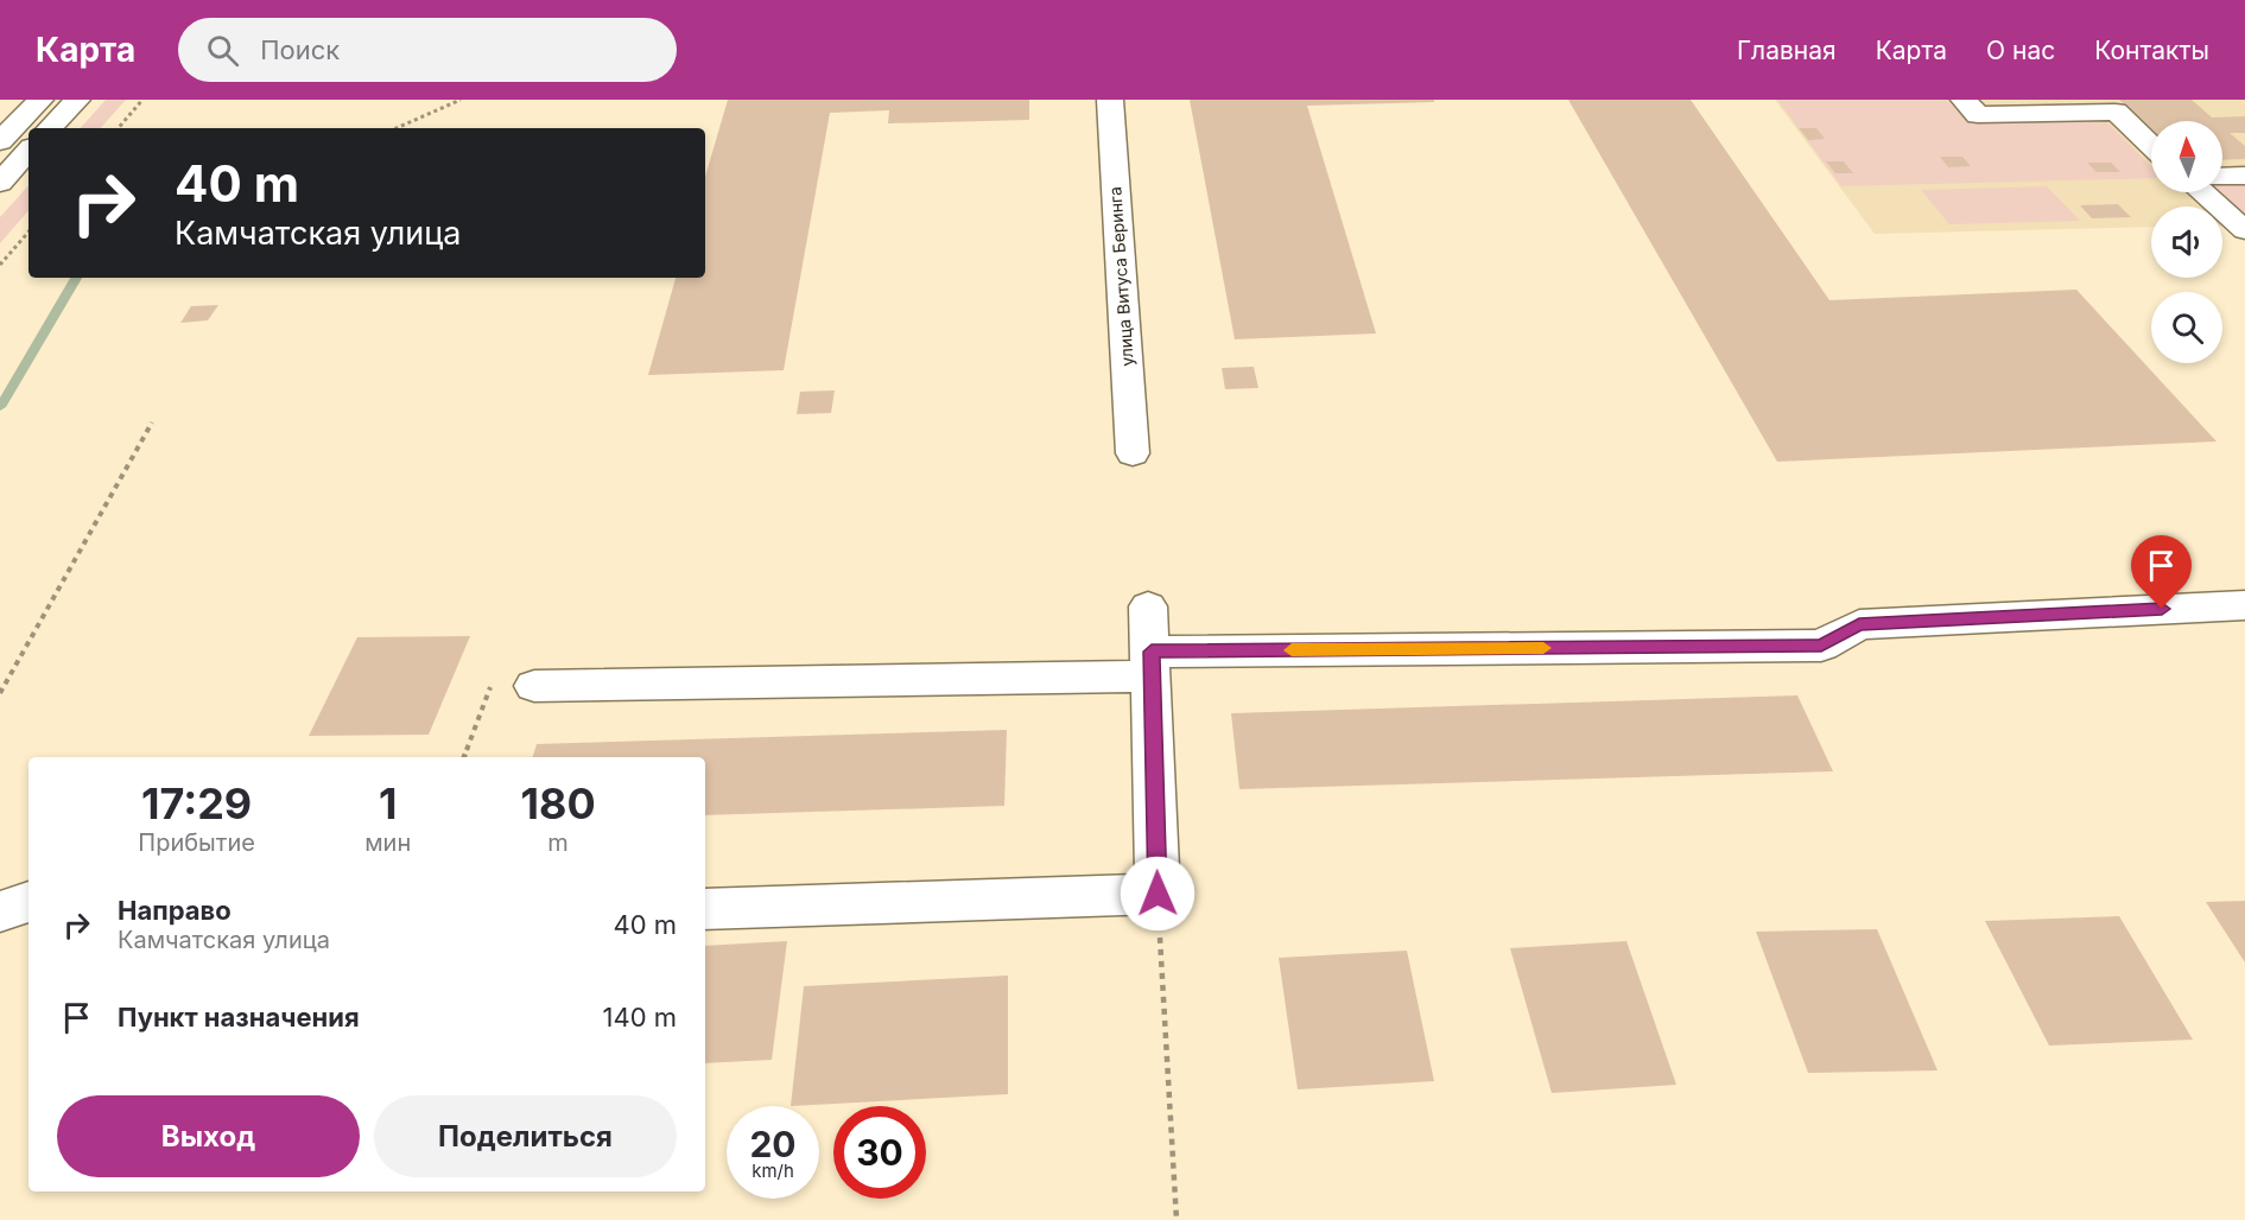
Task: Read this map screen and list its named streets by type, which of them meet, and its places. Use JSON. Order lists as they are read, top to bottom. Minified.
{"streets":{"street":["улица Витуса Беринга"]},"north":"top","page":{"header":"Карта","search":"Поиск","nav":["Главная","Карта","О нас","Контакты"],"turn":["40 m","Камчатская улица"],"eta":["17:29","Прибытие","1","мин","180","m"],"list":[{"name":"Направо","note":"Камчатская улица","value":"40 m"},{"name":"Пункт назначения","value":"140 m"}],"buttons":["Выход","Поделиться"],"speed":"20 km/h","limit":"30"}}
